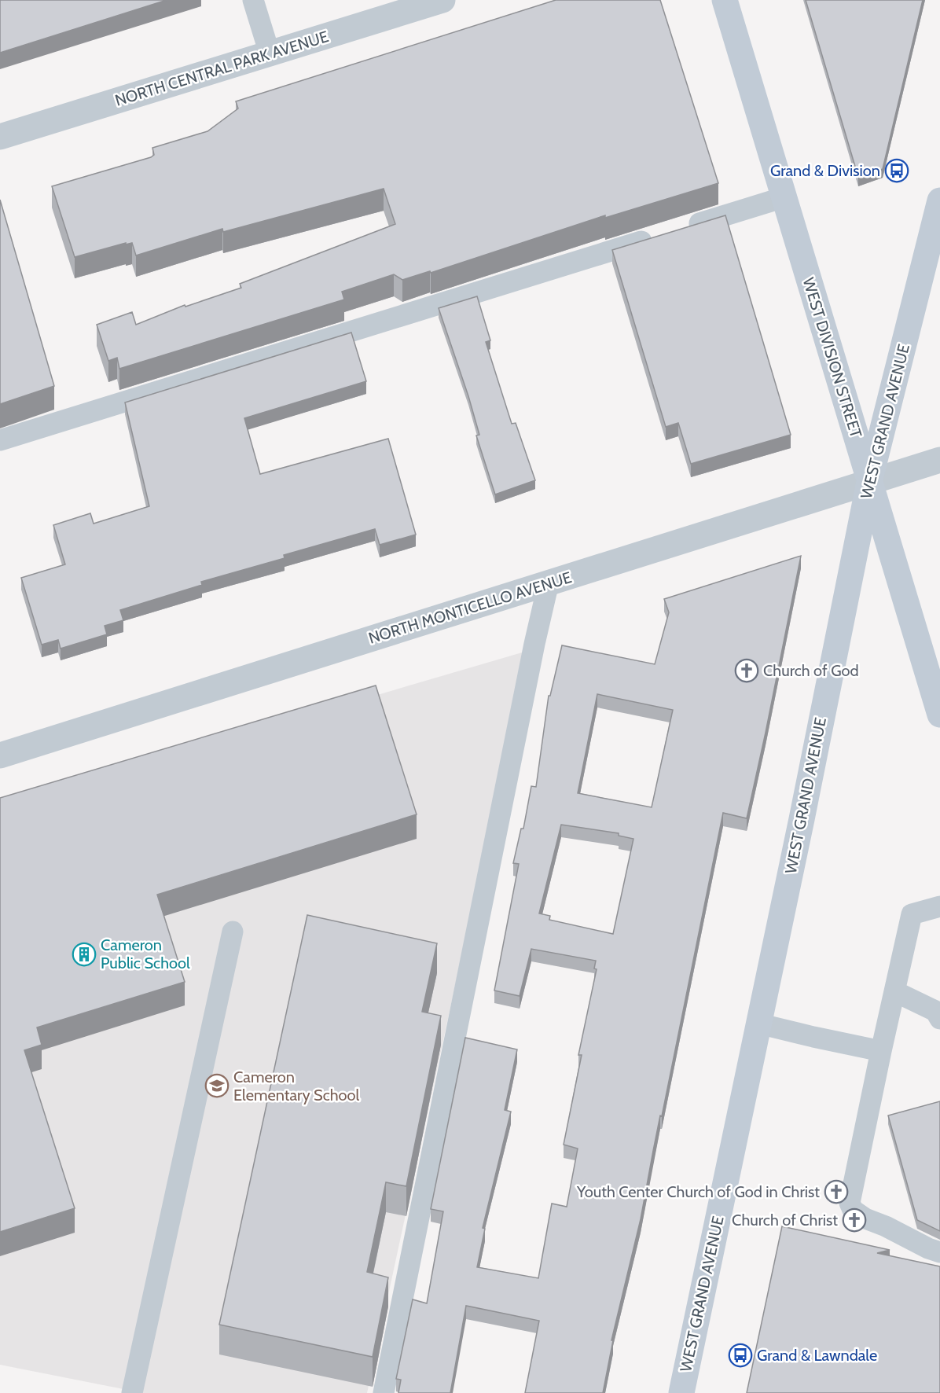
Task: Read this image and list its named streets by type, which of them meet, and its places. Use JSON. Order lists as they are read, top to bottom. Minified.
{"streets":{"main road":["WEST DIVISION STREET","WEST GRAND AVENUE"],"street":["NORTH CENTRAL PARK AVENUE","NORTH MONTICELLO AVENUE"]},"crossings":[["WEST DIVISION STREET","WEST GRAND AVENUE"],["WEST DIVISION STREET","NORTH MONTICELLO AVENUE"],["WEST GRAND AVENUE","NORTH MONTICELLO AVENUE"]],"places":{"bus stop":["Grand & Division","Grand & Lawndale"],"church":["Church of God","Youth Center Church of God in Christ","Church of Christ"],"building":["Cameron Public School"],"school or university":["Cameron Elementary School"]}}
